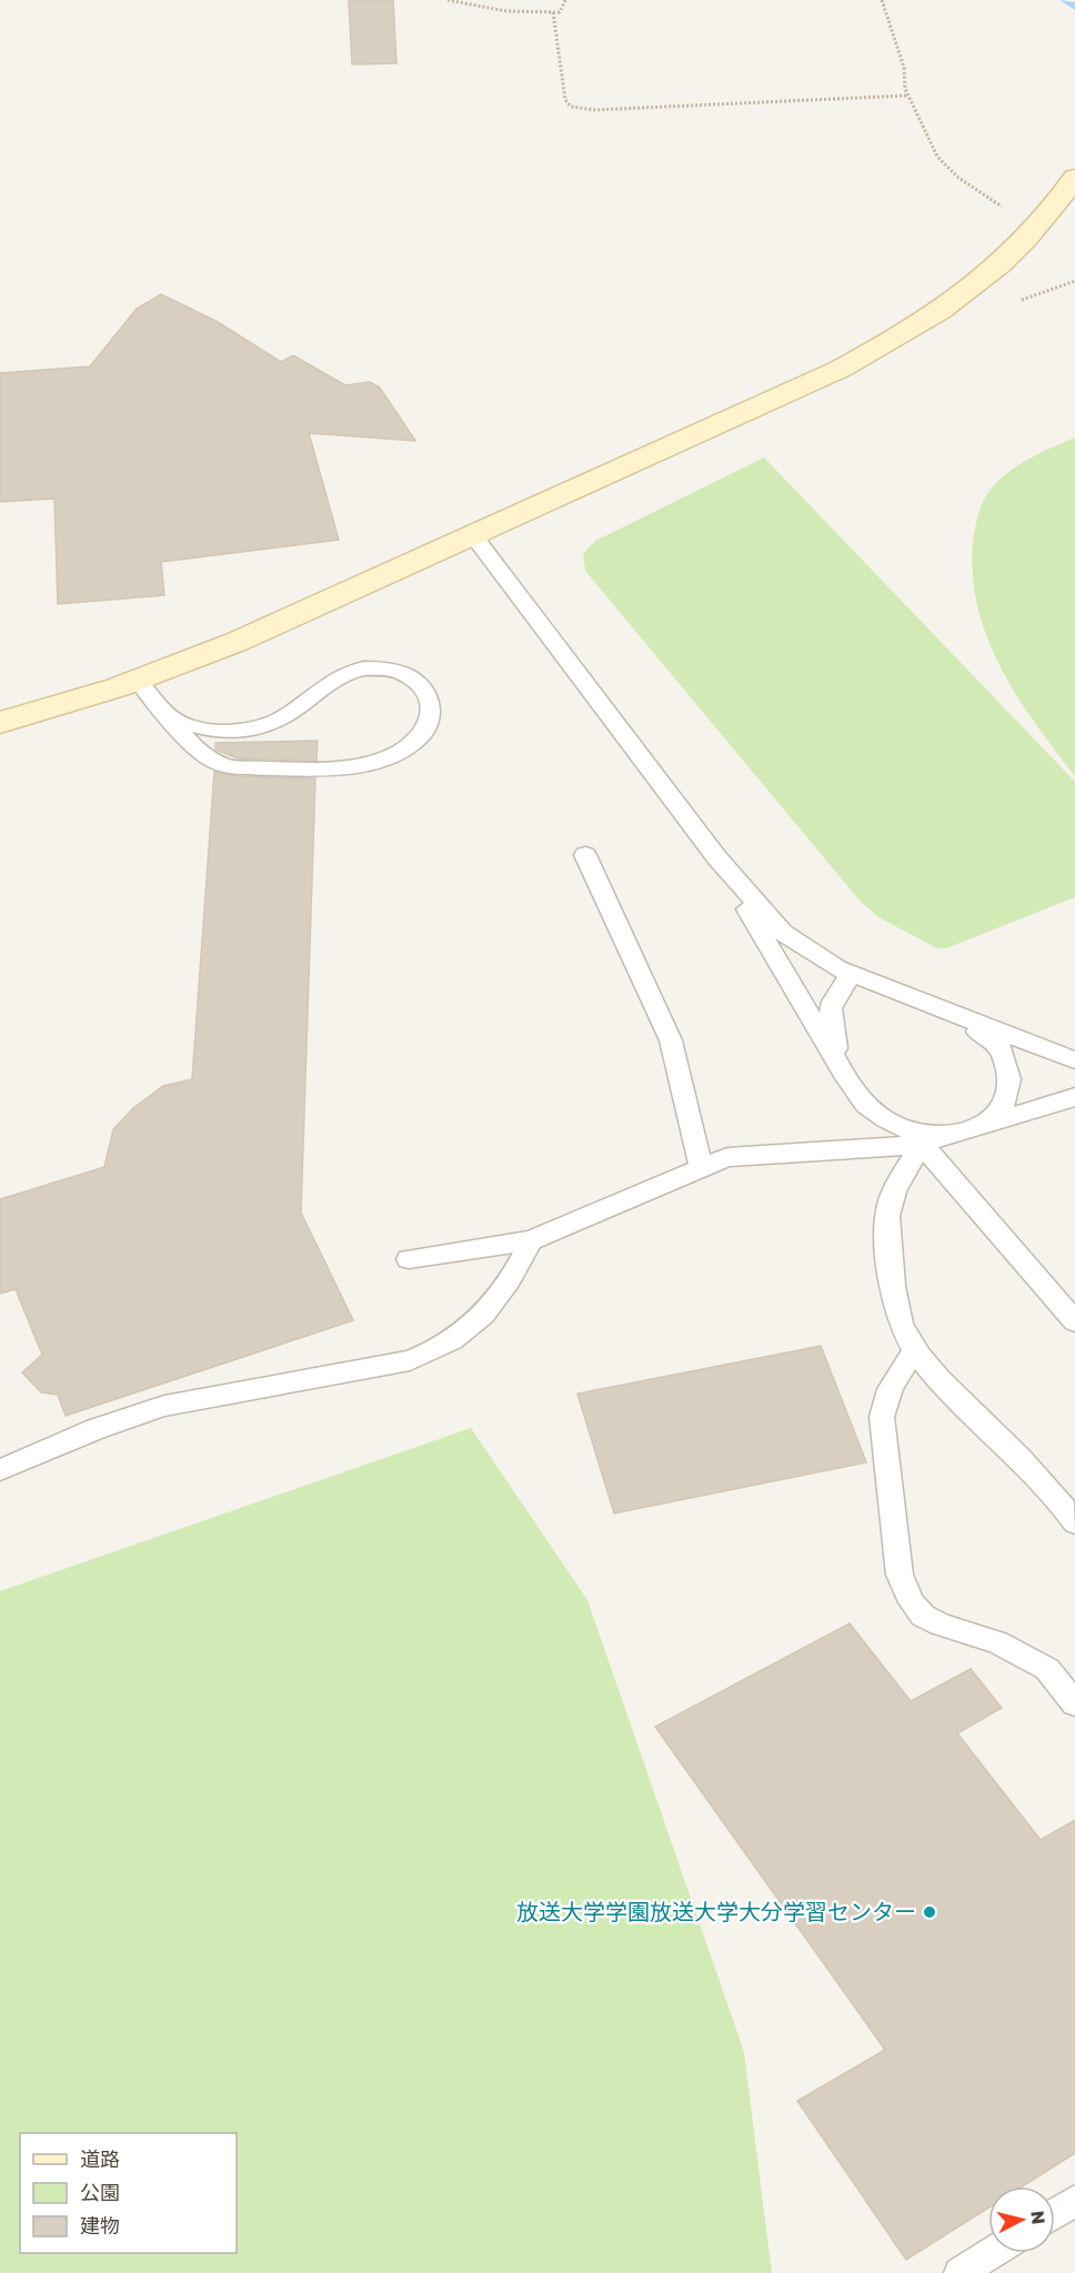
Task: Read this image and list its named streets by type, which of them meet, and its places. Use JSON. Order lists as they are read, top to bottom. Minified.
{"places":["放送大学学園放送大学大分学習センター"],"legend":["道路","公園","建物"],"north":"right"}
